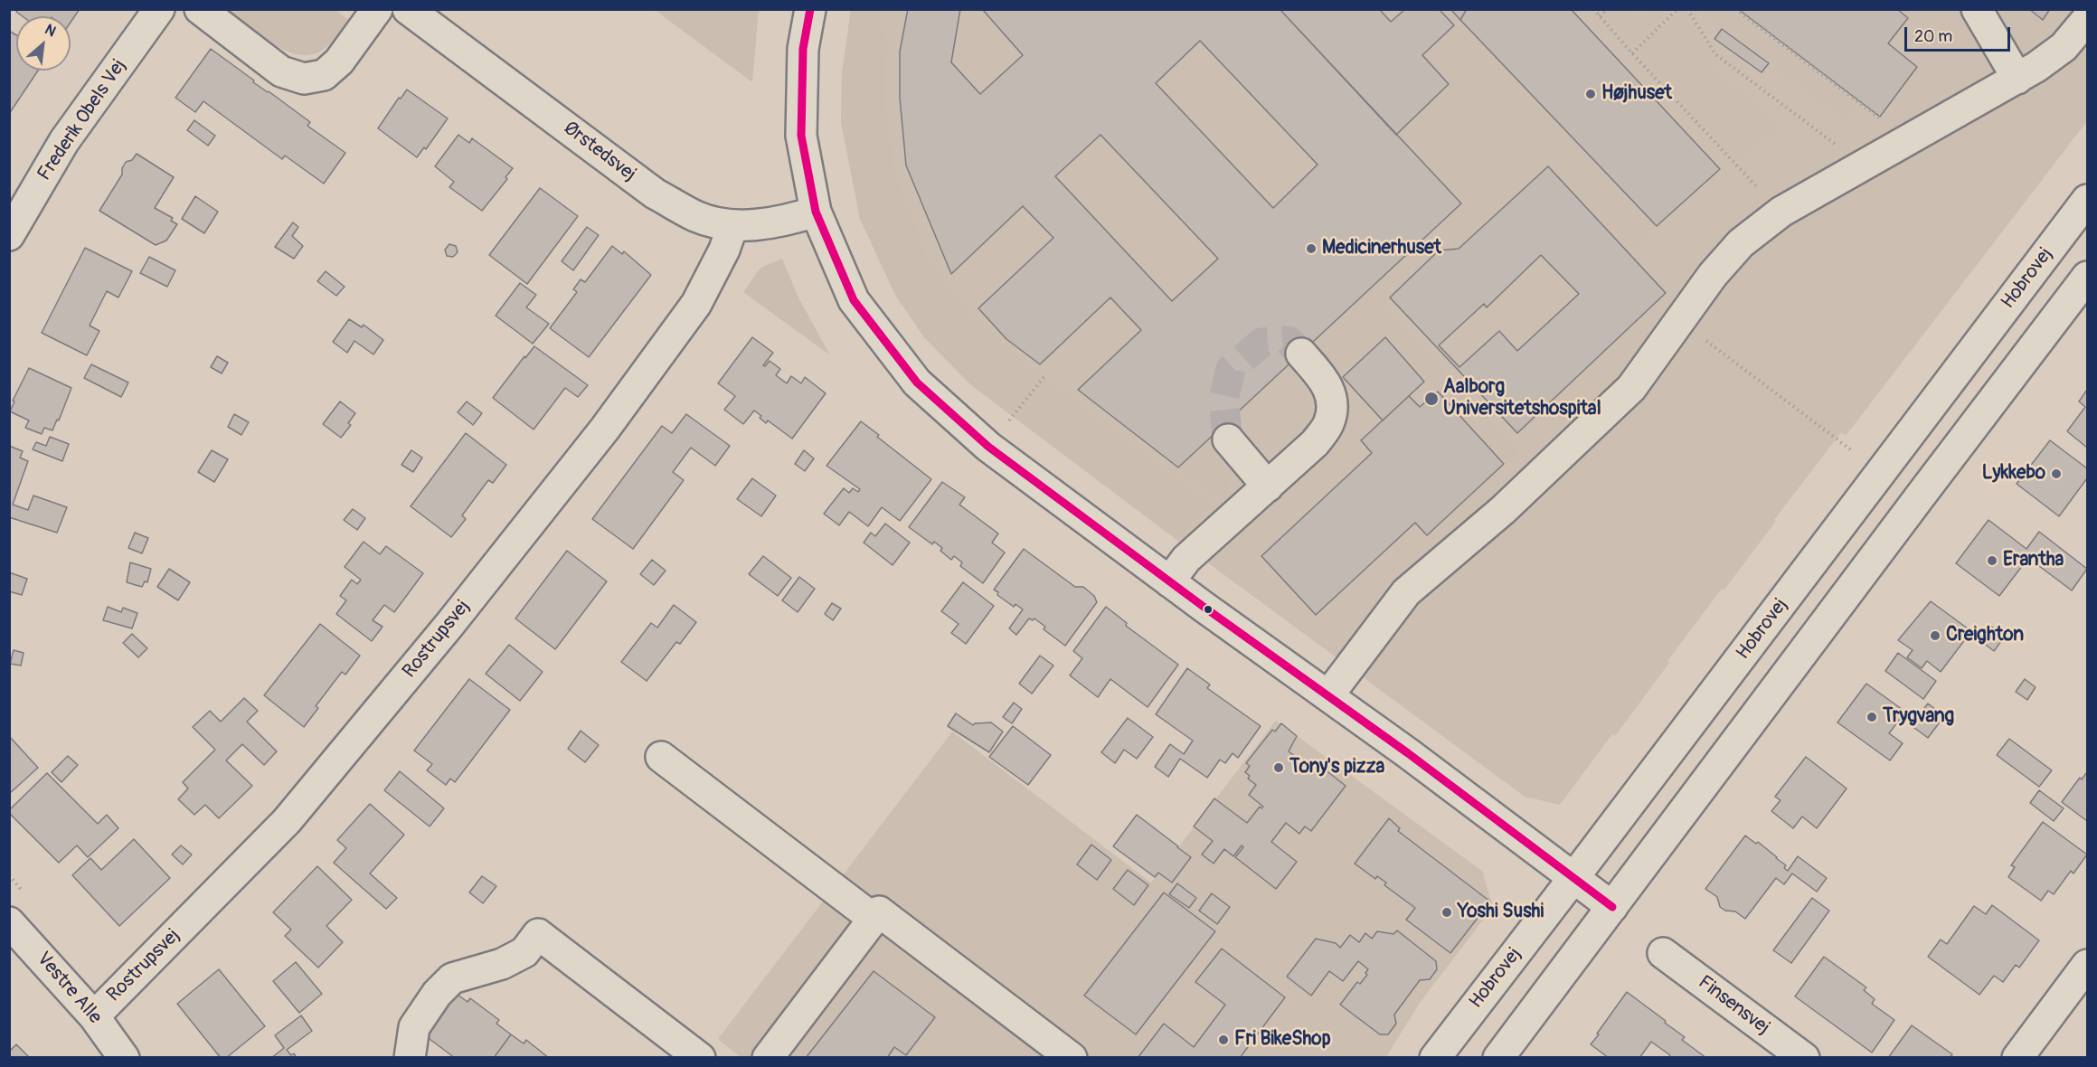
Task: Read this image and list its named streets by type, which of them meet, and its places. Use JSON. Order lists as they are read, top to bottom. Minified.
{"streets":{"street":["Frederik Obels Vej","Ørstedsvej","Hobrovej","Rostrupsvej","Vestre Alle","Finsensvej"]},"crossings":[["Ørstedsvej","Rostrupsvej"],["Rostrupsvej","Vestre Alle"]],"places":["Højhuset","Medicinerhuset","Aalborg Universitetshospital","Lykkebo","Erantha","Creighton","Trygvang","Tony's pizza","Yoshi Sushi","Fri BikeShop"],"scale_bar":"20 m","north":"top right"}
